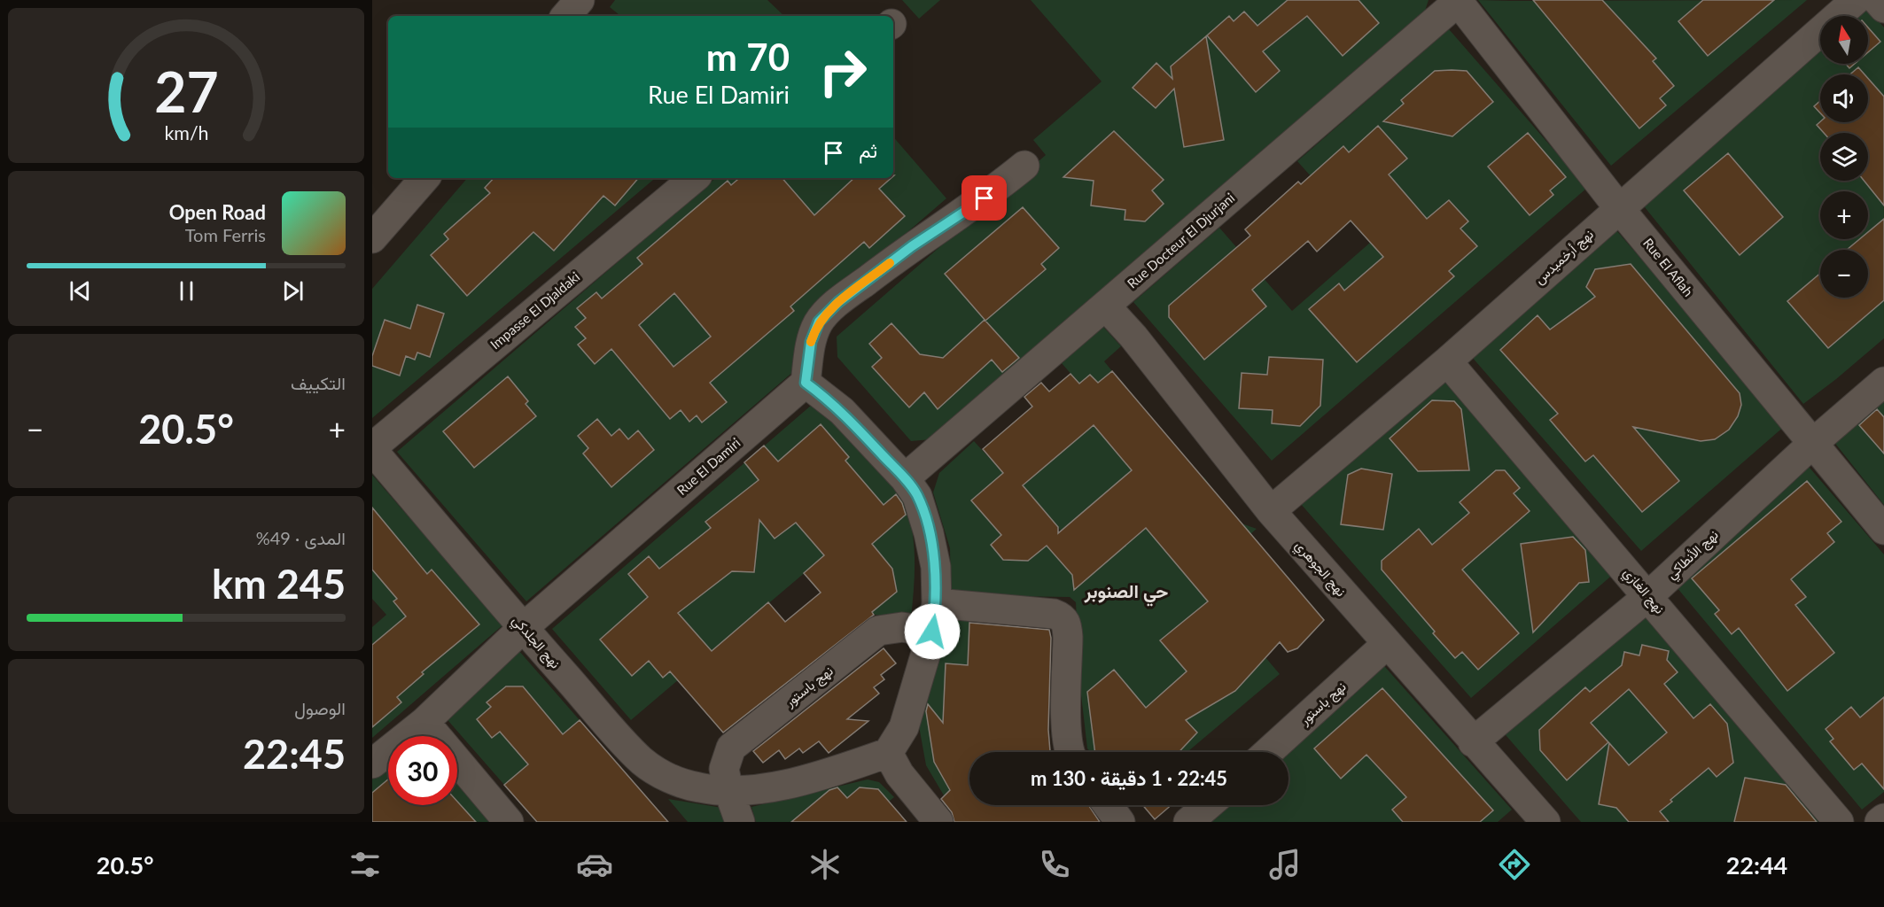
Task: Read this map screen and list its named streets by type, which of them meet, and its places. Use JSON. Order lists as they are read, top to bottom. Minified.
{"streets":{"street":["Rue Docteur El Djurjani","نهج أرخميدس","Rue El Aflah","Impasse El Djaldaki","Rue El Damiri","نهج الأنطاكي","نهج الجوهري","نهج الغازي","نهج الجلدكي","نهج باستور"]},"crossings":[["Rue Docteur El Djurjani","Rue El Aflah"],["Rue Docteur El Djurjani","نهج الجوهري"],["نهج أرخميدس","Rue El Aflah"],["نهج أرخميدس","نهج الجوهري"],["نهج أرخميدس","نهج الغازي"],["Rue El Aflah","نهج الأنطاكي"],["Impasse El Djaldaki","نهج الجلدكي"],["Rue El Damiri","نهج الجلدكي"],["نهج الأنطاكي","نهج الجوهري"],["نهج الأنطاكي","نهج الغازي"],["نهج الجوهري","نهج باستور"],["نهج الجلدكي","نهج باستور"]],"districts":["حي الصنوبر"],"north":"top","page":{"map_buttons":["+","−"],"turn":["70 m","Rue El Damiri"],"then":"ثم","song":["Open Road","Tom Ferris"],"tile":["التكييف",["المدى · 49%","245 km"],["الوصول","22:45"]],"heat":["−","20.5°","+"],"limit":"30","trip":"22:45 · 1 دقيقة · 130 m","tabs":["22:44","20.5°"],"gauge":["27","km/h"]}}
